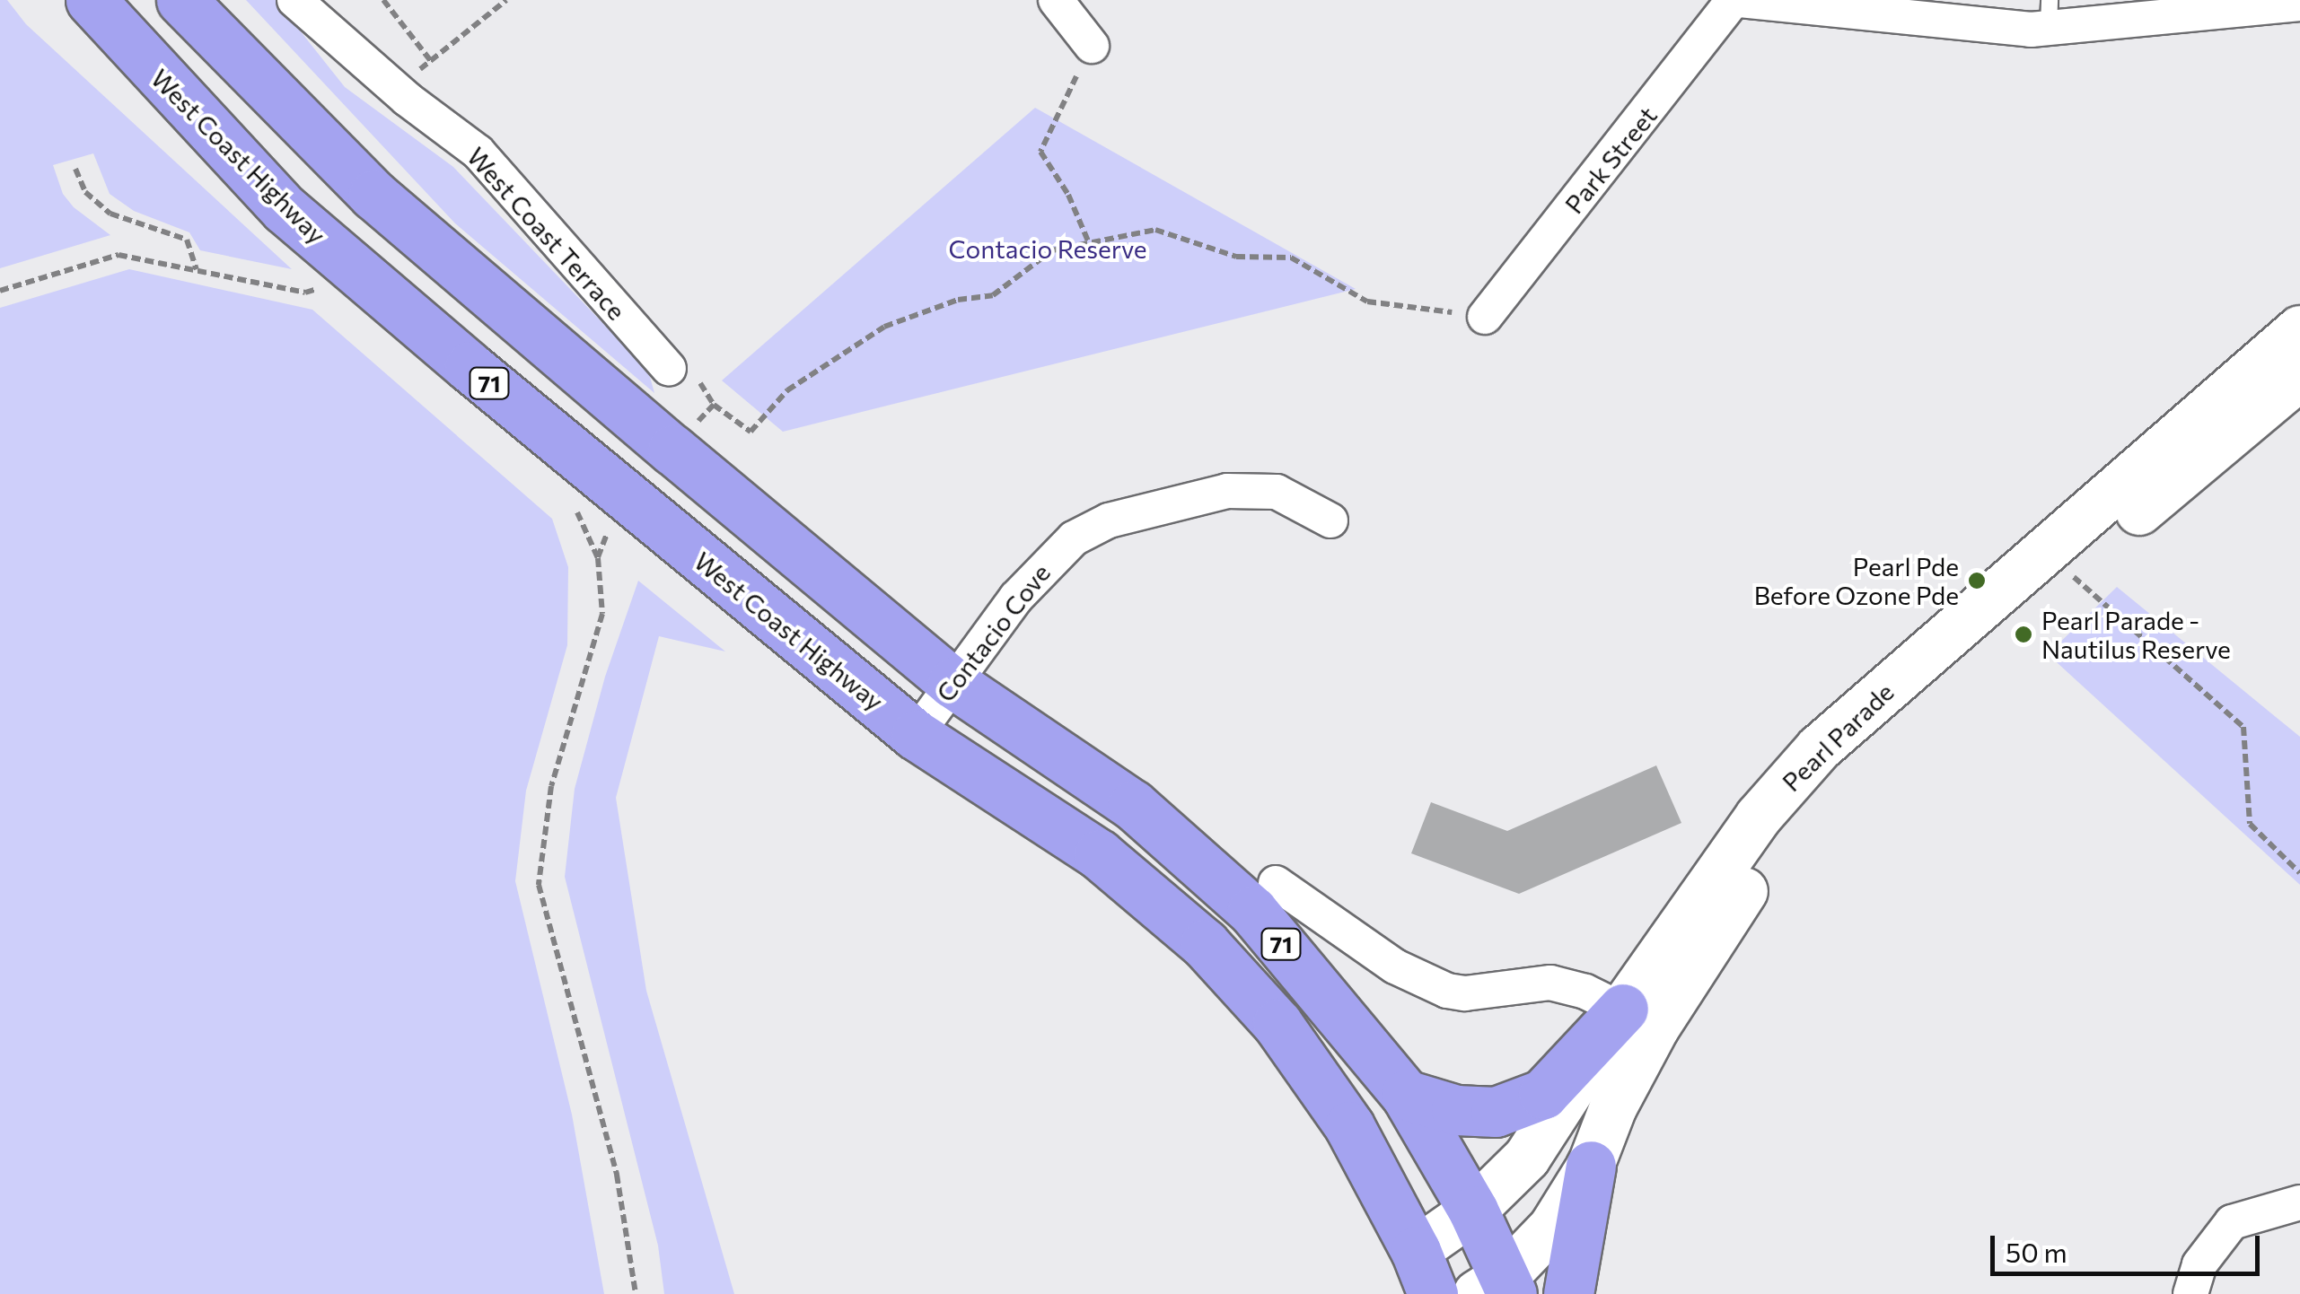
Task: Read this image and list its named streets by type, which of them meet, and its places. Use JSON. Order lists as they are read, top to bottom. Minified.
{"streets":{"highway":["West Coast Highway","71"],"main road":["Pearl Parade"],"street":["Park Street","West Coast Terrace","Contacio Cove"]},"crossings":[["West Coast Highway","Contacio Cove"],["West Coast Highway","Pearl Parade"],["71","Contacio Cove"],["71","Pearl Parade"]],"parks":["Contacio Reserve"],"places":["Pearl Pde Before Ozone Pde","Pearl Parade - Nautilus Reserve"],"scale_bar":"50 m"}
